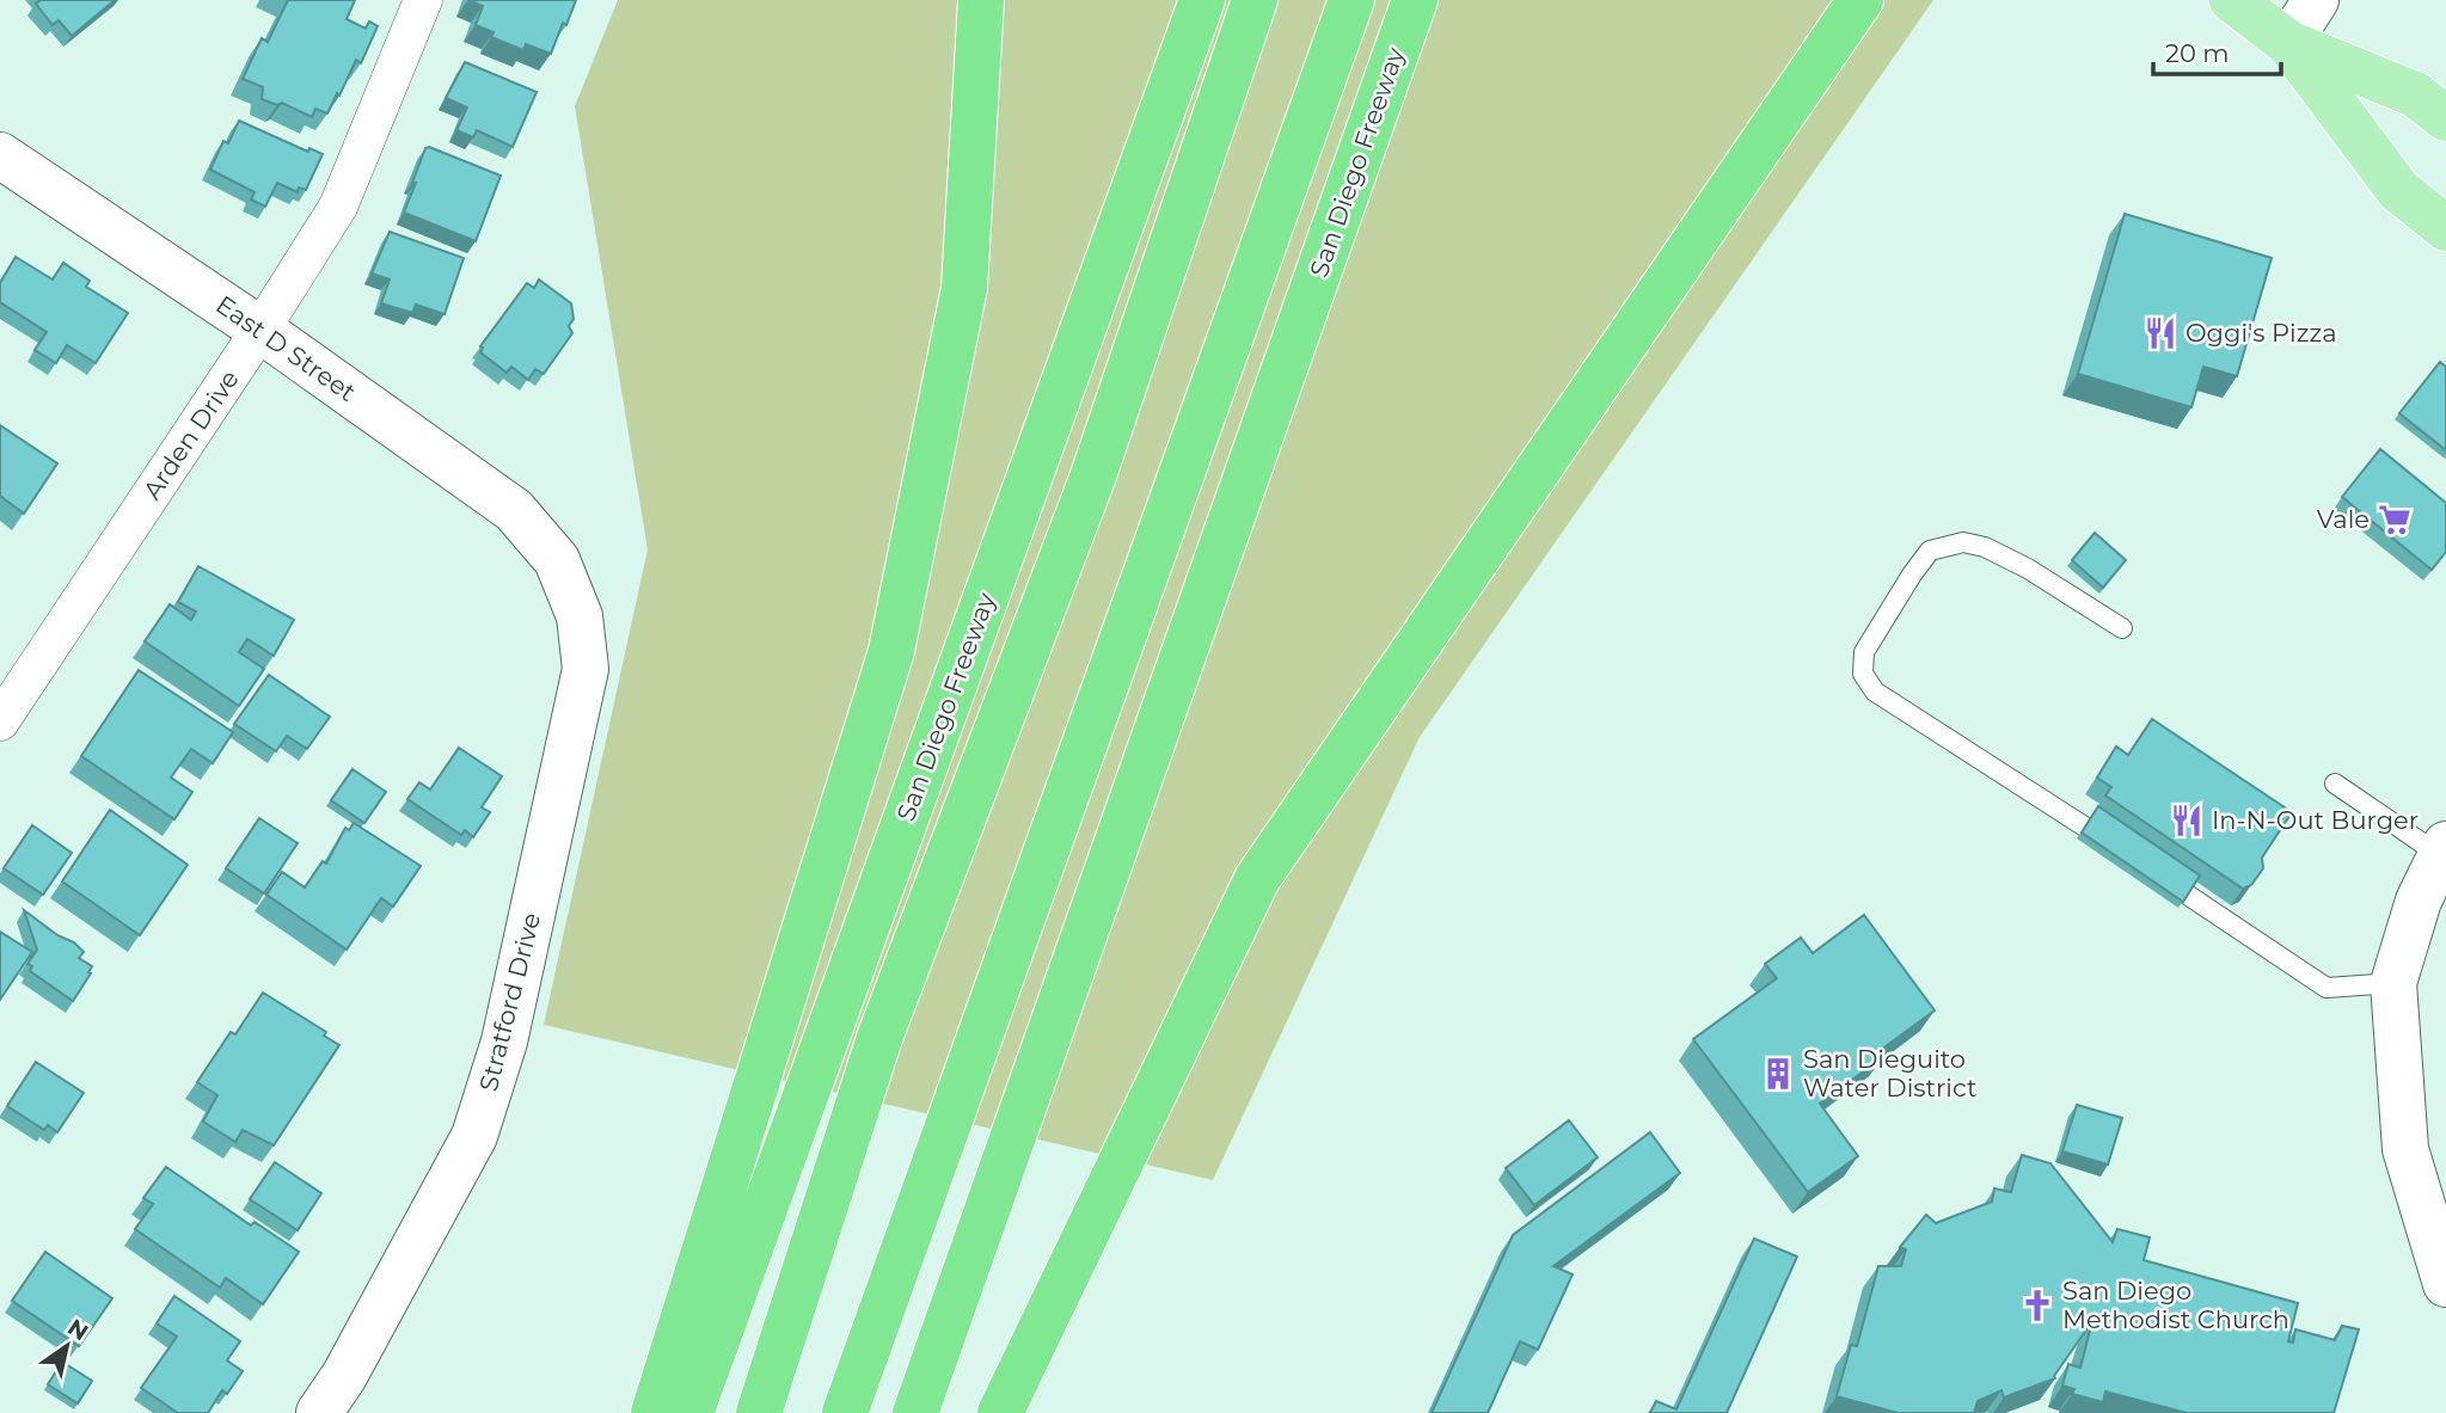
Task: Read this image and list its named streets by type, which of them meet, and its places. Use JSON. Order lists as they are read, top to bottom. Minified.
{"streets":{"highway":["San Diego Freeway"],"street":["East D Street","Arden Drive","Stratford Drive"]},"crossings":[["East D Street","Arden Drive"],["East D Street","Stratford Drive"]],"places":{"restaurant":["Oggi's Pizza","In-N-Out Burger"],"supermarket":["Vale"],"building":["San Dieguito Water District"],"church":["San Diego Methodist Church"]},"scale_bar":"20 m","north":"top right"}
